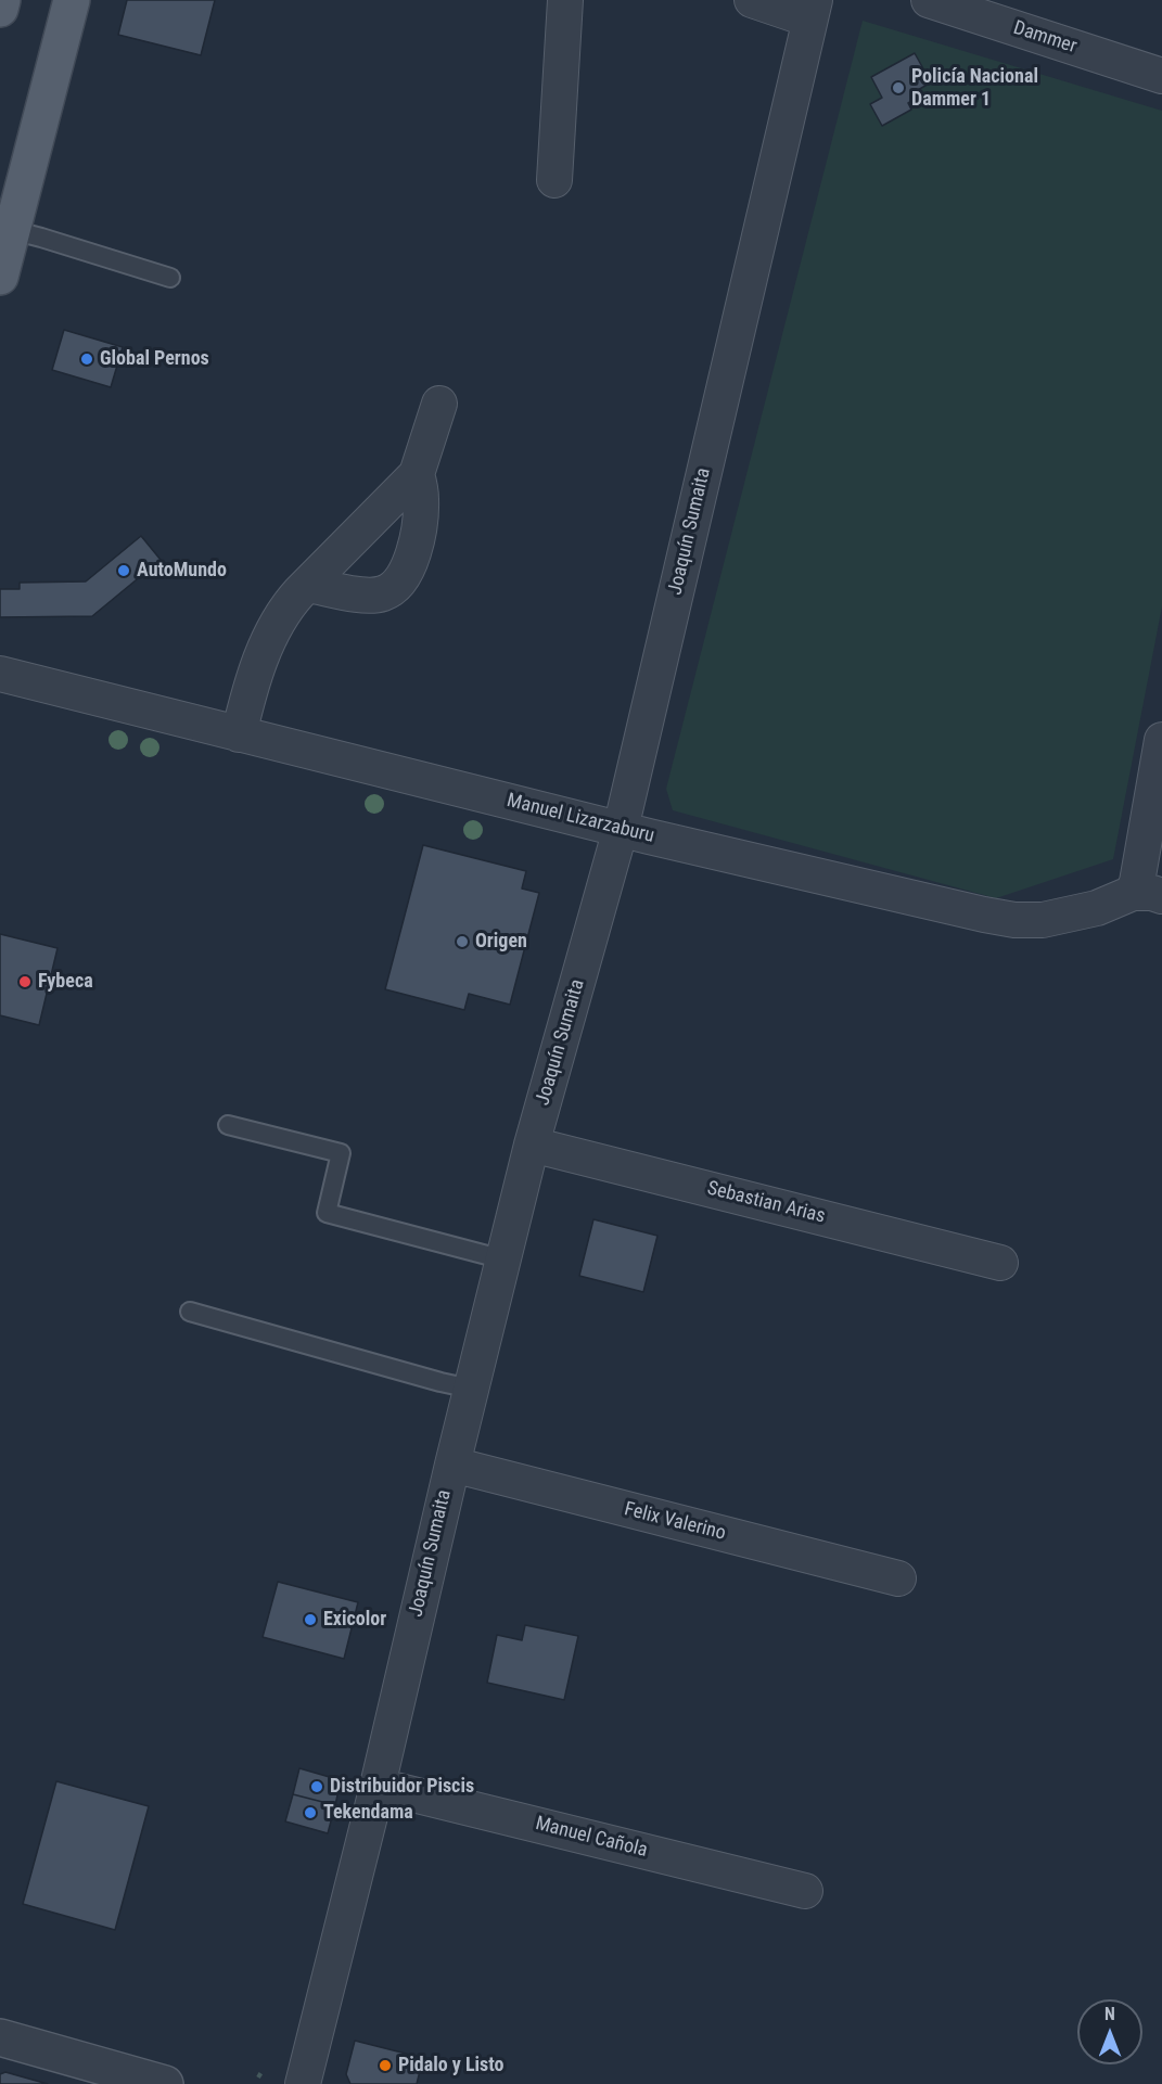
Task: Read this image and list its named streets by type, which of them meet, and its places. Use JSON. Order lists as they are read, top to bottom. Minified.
{"streets":{"street":["Dammer","Joaquín Sumaita","Manuel Lizarzaburu","Sebastian Arias","Felix Valerino","Manuel Cañola"]},"crossings":[["Joaquín Sumaita","Manuel Lizarzaburu"],["Joaquín Sumaita","Sebastian Arias"],["Joaquín Sumaita","Felix Valerino"],["Joaquín Sumaita","Manuel Cañola"]],"places":["Policía Nacional Dammer 1","Global Pernos","AutoMundo","Origen","Fybeca","Exicolor","Distribuidor Piscis","Tekendama","Pidalo y Listo"],"north":"top"}
